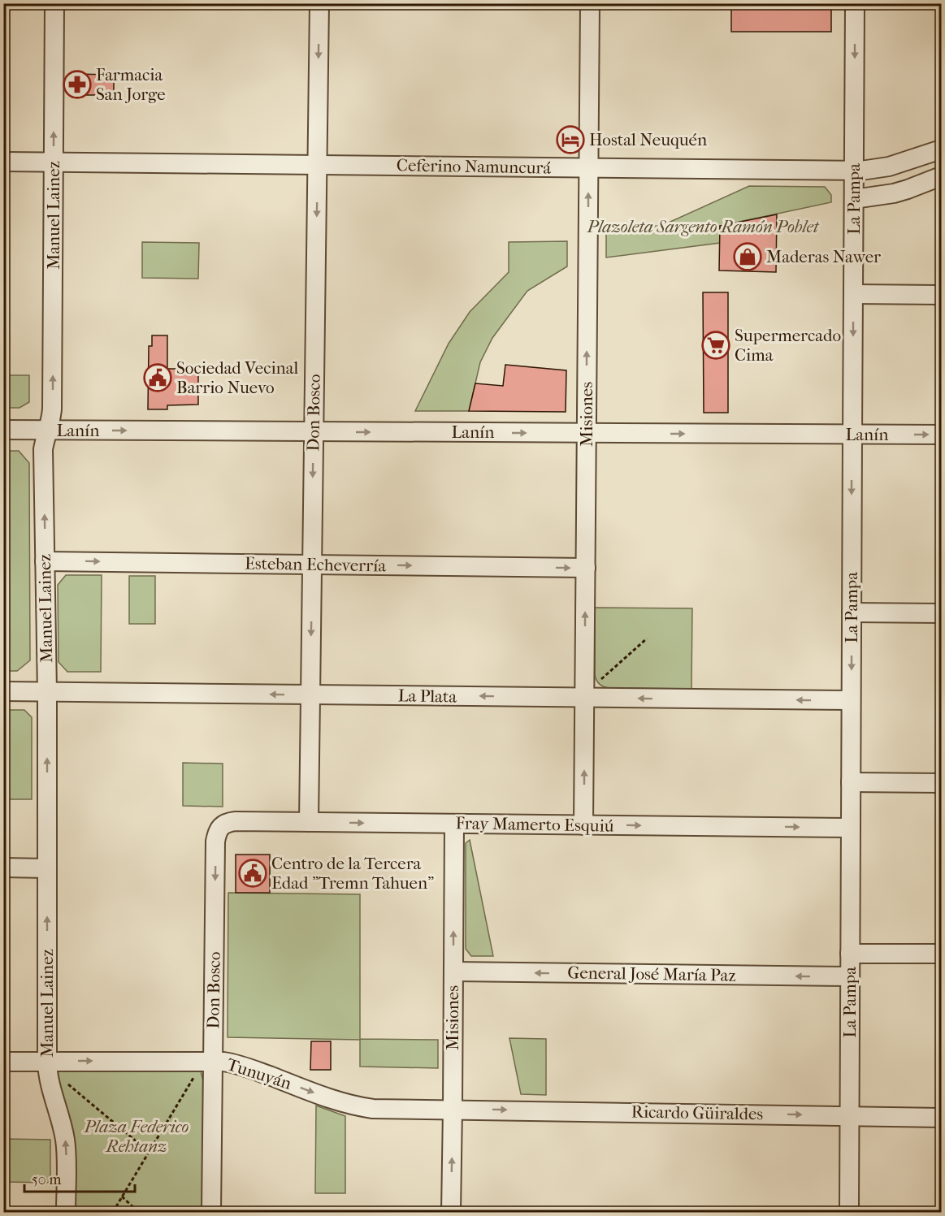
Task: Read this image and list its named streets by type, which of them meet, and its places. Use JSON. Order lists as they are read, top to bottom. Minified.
{"streets":{"street":["Ceferino Namuncurá","La Pampa","Manuel Lainez","Don Bosco","Misiones","Lanín","Esteban Echeverría","La Plata","Fray Mamerto Esquiú","General José María Paz","Tunuyán","Ricardo Güiraldes"]},"crossings":[["Ceferino Namuncurá","La Pampa"],["Ceferino Namuncurá","Manuel Lainez"],["Ceferino Namuncurá","Don Bosco"],["Ceferino Namuncurá","Misiones"],["La Pampa","Lanín"],["La Pampa","La Plata"],["La Pampa","Fray Mamerto Esquiú"],["La Pampa","General José María Paz"],["La Pampa","Ricardo Güiraldes"],["Manuel Lainez","Lanín"],["Manuel Lainez","Esteban Echeverría"],["Manuel Lainez","La Plata"],["Manuel Lainez","Tunuyán"],["Don Bosco","Lanín"],["Don Bosco","Esteban Echeverría"],["Don Bosco","La Plata"],["Don Bosco","Fray Mamerto Esquiú"],["Don Bosco","Tunuyán"],["Misiones","Lanín"],["Misiones","Esteban Echeverría"],["Misiones","La Plata"],["Misiones","Fray Mamerto Esquiú"],["Misiones","General José María Paz"],["Misiones","Tunuyán"],["Misiones","Ricardo Güiraldes"],["Tunuyán","Ricardo Güiraldes"]],"one_way":["La Pampa","Manuel Lainez","Don Bosco","Misiones","Lanín","Esteban Echeverría","La Plata","Fray Mamerto Esquiú","General José María Paz","Tunuyán","Ricardo Güiraldes"],"parks":["Plazoleta Sargento Ramón Poblet","Plaza Federico Rehtanz"],"places":{"pharmacy":["Farmacia San Jorge"],"hotel":["Hostal Neuquén"],"shop":["Maderas Nawer"],"supermarket":["Supermercado Cima"],"public building":["Sociedad Vecinal Barrio Nuevo","Centro de la Tercera Edad \"Tremn Tahuen\""]},"scale_bar":"50 m"}
